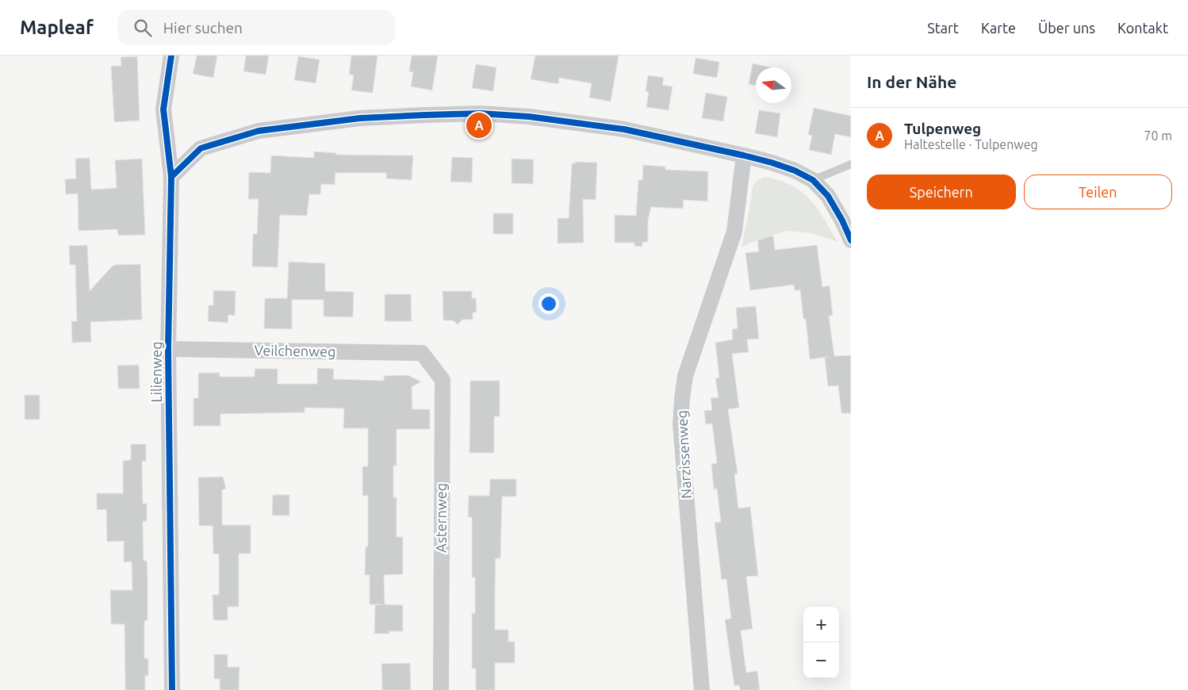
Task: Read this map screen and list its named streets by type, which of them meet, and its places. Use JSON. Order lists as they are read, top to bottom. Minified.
{"streets":{"street":["Veilchenweg","Lilienweg","Narzissenweg","Asternweg"]},"crossings":[["Veilchenweg","Lilienweg"],["Veilchenweg","Asternweg"]],"north":"left","page":{"header":"Mapleaf","search":"Hier suchen","nav":["Start","Karte","Über uns","Kontakt"],"heading":"In der Nähe","list":[{"mark":"A","name":"Tulpenweg","note":"Haltestelle · Tulpenweg","value":"70 m"}],"pins":"A","buttons":["Speichern","Teilen"],"map_buttons":["+","−"]}}
